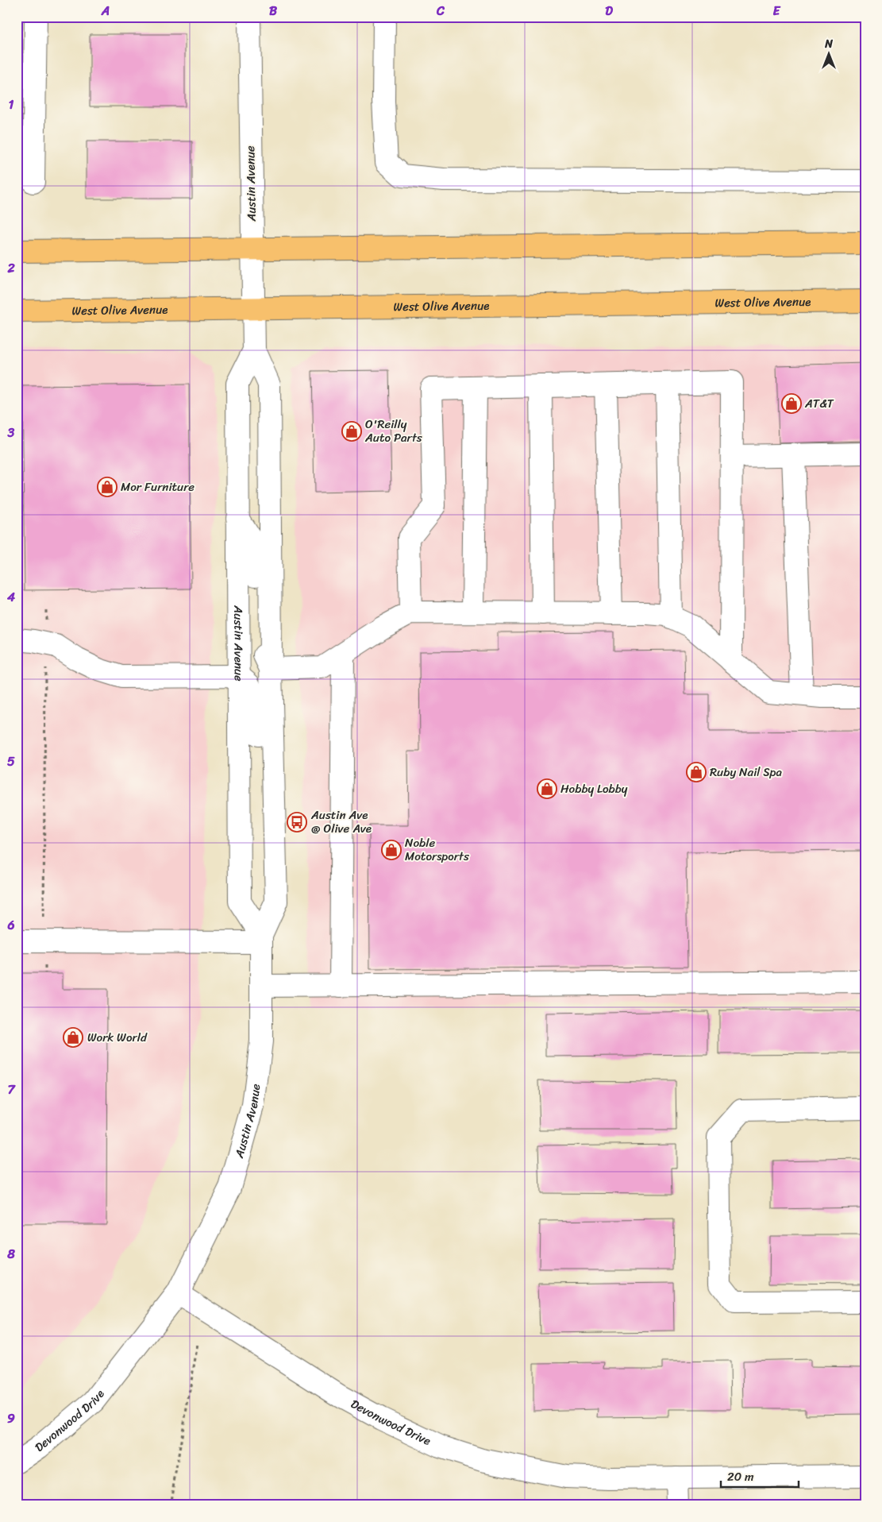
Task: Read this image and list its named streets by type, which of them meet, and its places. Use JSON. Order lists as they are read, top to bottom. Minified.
{"streets":{"main road":["West Olive Avenue"],"street":["Austin Avenue","Devonwood Drive"]},"crossings":[["Austin Avenue","West Olive Avenue"],["Austin Avenue","Devonwood Drive"]],"places":{"shop":["AT&T","O'Reilly Auto Parts","Mor Furniture","Ruby Nail Spa","Hobby Lobby","Noble Motorsports","Work World"],"bus stop":["Austin Ave @ Olive Ave"]},"scale_bar":"20 m","north":"top","grid":{"columns":["A","B","C","D","E"],"rows":["1","2","3","4","5","6","7","8","9"]}}
